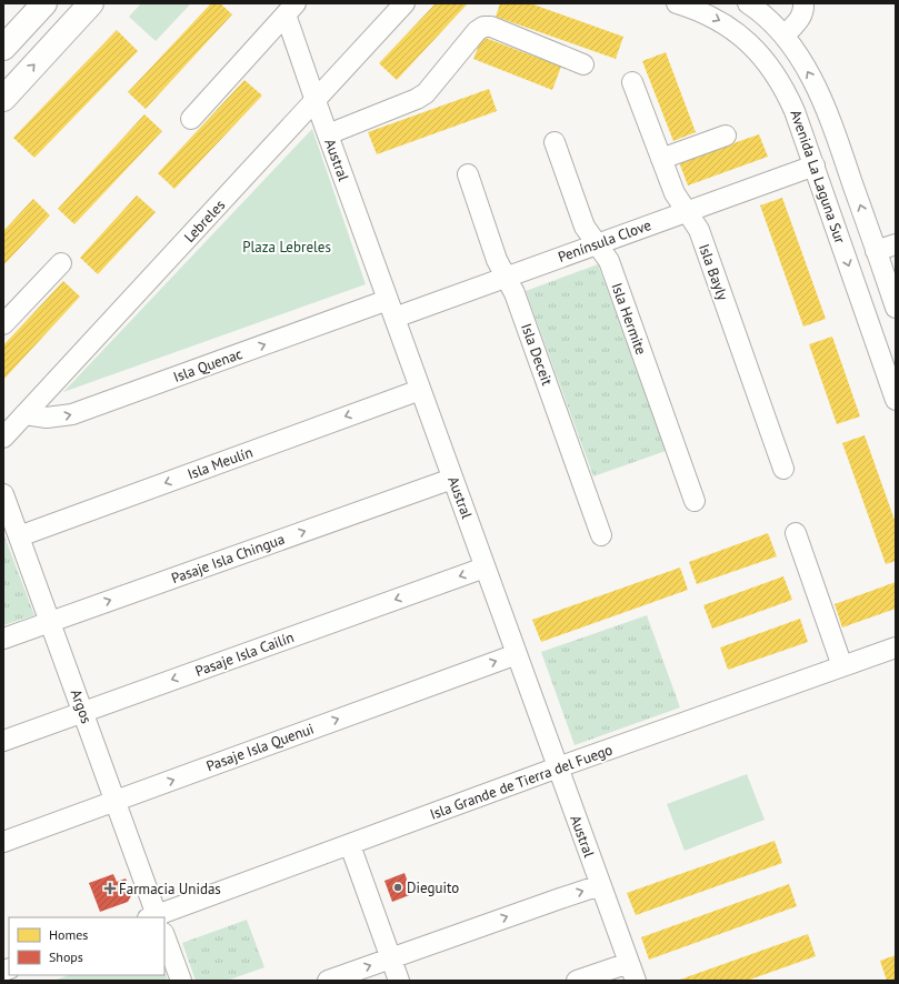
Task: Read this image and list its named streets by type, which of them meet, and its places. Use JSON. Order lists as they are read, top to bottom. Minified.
{"streets":{"street":["Austral","Avenida La Laguna Sur","Lebreles","Península Clove","Isla Bayly","Isla Hermite","Isla Deceit","Isla Quenac","Isla Meulín","Pasaje Isla Chingua","Pasaje Isla Cailín","Argos","Pasaje Isla Quenui","Isla Grande de Tierra del Fuego"]},"crossings":[["Austral","Lebreles"],["Austral","Península Clove"],["Austral","Isla Quenac"],["Austral","Isla Meulín"],["Austral","Pasaje Isla Chingua"],["Austral","Pasaje Isla Cailín"],["Austral","Pasaje Isla Quenui"],["Austral","Isla Grande de Tierra del Fuego"],["Avenida La Laguna Sur","Península Clove"],["Lebreles","Isla Quenac"],["Península Clove","Isla Bayly"],["Península Clove","Isla Hermite"],["Península Clove","Isla Deceit"],["Península Clove","Isla Quenac"],["Isla Meulín","Argos"],["Pasaje Isla Chingua","Argos"],["Pasaje Isla Cailín","Argos"],["Argos","Pasaje Isla Quenui"]],"one_way":["Isla Quenac","Isla Meulín","Pasaje Isla Chingua","Pasaje Isla Cailín","Pasaje Isla Quenui"],"parks":["Plaza Lebreles"],"places":{"other":["Dieguito"],"health":["Farmacia Unidas"]},"legend":["Homes","Shops"]}
